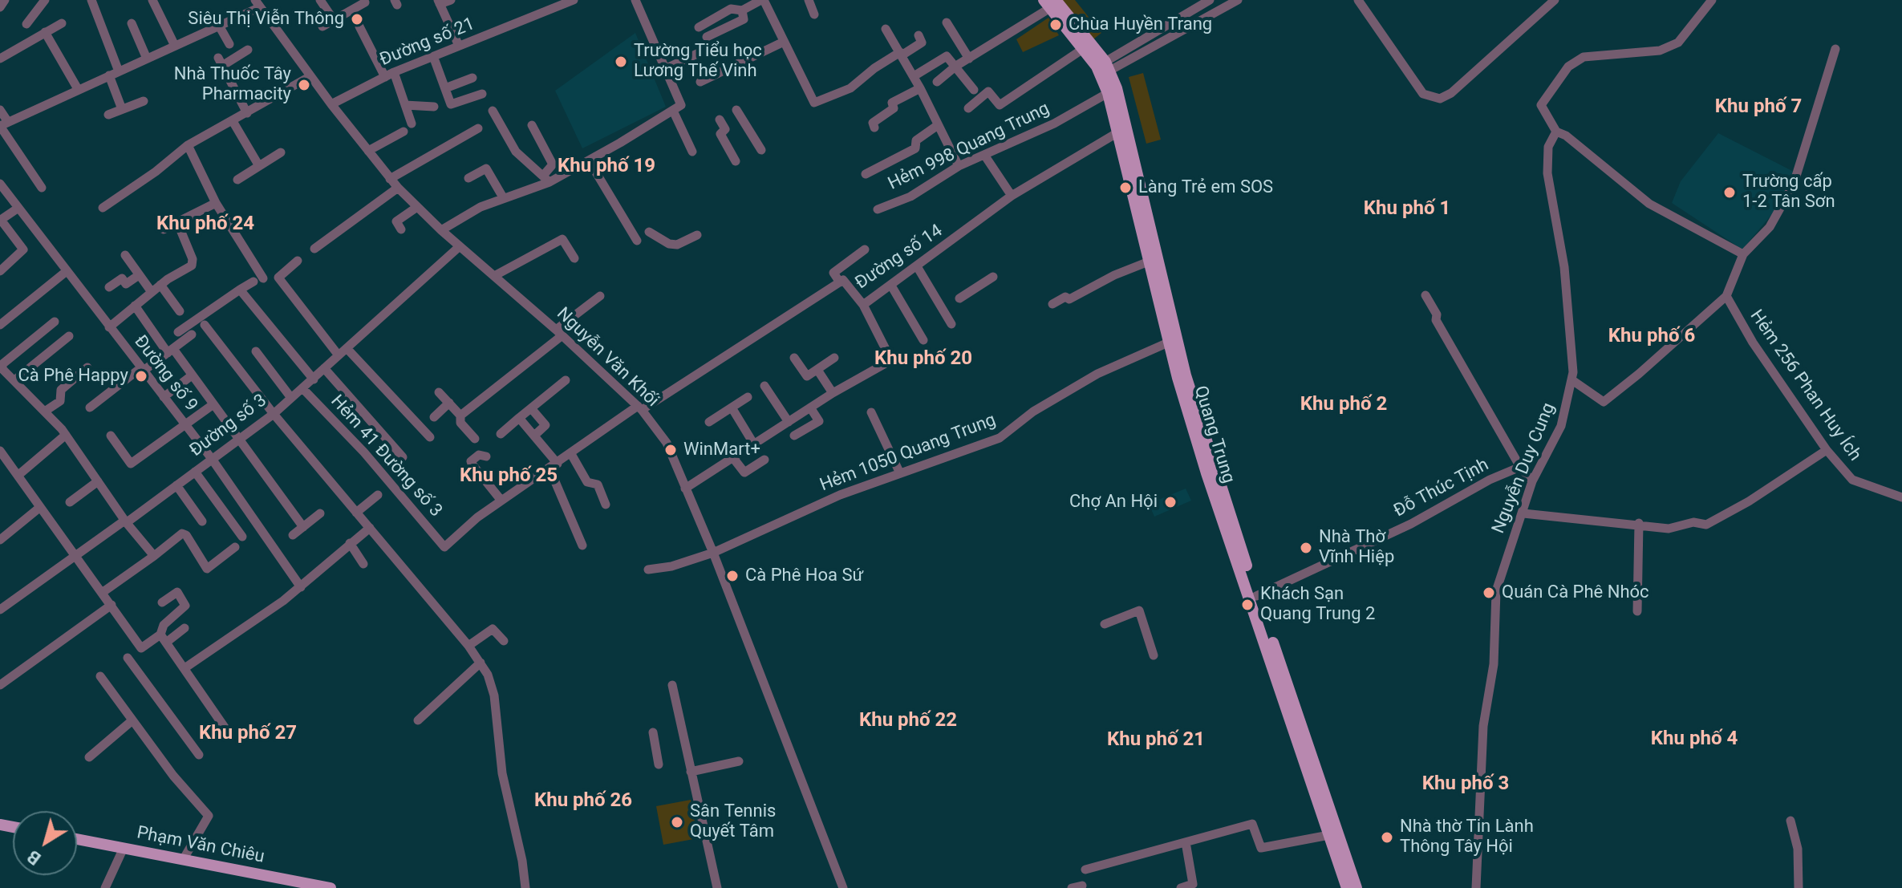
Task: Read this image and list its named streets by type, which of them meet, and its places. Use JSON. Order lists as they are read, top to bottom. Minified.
{"streets":{"main road":["Quang Trung","Phạm Văn Chiêu"],"street":["Đường số 21","Hẻm 998 Quang Trung","Đường số 14","Nguyễn Văn Khối","Đường số 9","Hẻm 256 Phan Huy Ích","Đường số 3","Hẻm 1050 Quang Trung","Hẻm 41 Đường số 3","Nguyễn Duy Cung","Đỗ Thúc Tịnh"]},"crossings":[["Đường số 21","Nguyễn Văn Khối"],["Hẻm 998 Quang Trung","Quang Trung"],["Đường số 14","Nguyễn Văn Khối"],["Đường số 14","Quang Trung"],["Đường số 14","Hẻm 41 Đường số 3"],["Nguyễn Văn Khối","Đường số 3"],["Nguyễn Văn Khối","Hẻm 1050 Quang Trung"],["Đường số 9","Đường số 3"],["Đường số 3","Hẻm 41 Đường số 3"],["Quang Trung","Hẻm 1050 Quang Trung"],["Quang Trung","Đỗ Thúc Tịnh"]],"districts":["Khu phố 7","Khu phố 19","Khu phố 1","Khu phố 24","Khu phố 6","Khu phố 20","Khu phố 2","Khu phố 25","Khu phố 22","Khu phố 27","Khu phố 4","Khu phố 21","Khu phố 3","Khu phố 26"],"places":["Siêu Thị Viễn Thông","Chùa Huyền Trang","Trường Tiểu học Lương Thế Vinh","Nhà Thuốc Tây Pharmacity","Làng Trẻ em SOS","Trường cấp 1-2 Tân Sơn","Cà Phê Happy","WinMart+","Chợ An Hội","Nhà Thờ Vĩnh Hiệp","Cà Phê Hoa Sứ","Quán Cà Phê Nhóc","Khách Sạn Quang Trung 2","Sân Tennis Quyết Tâm","Nhà thờ Tin Lành Thông Tây Hội"],"north":"bottom left"}
